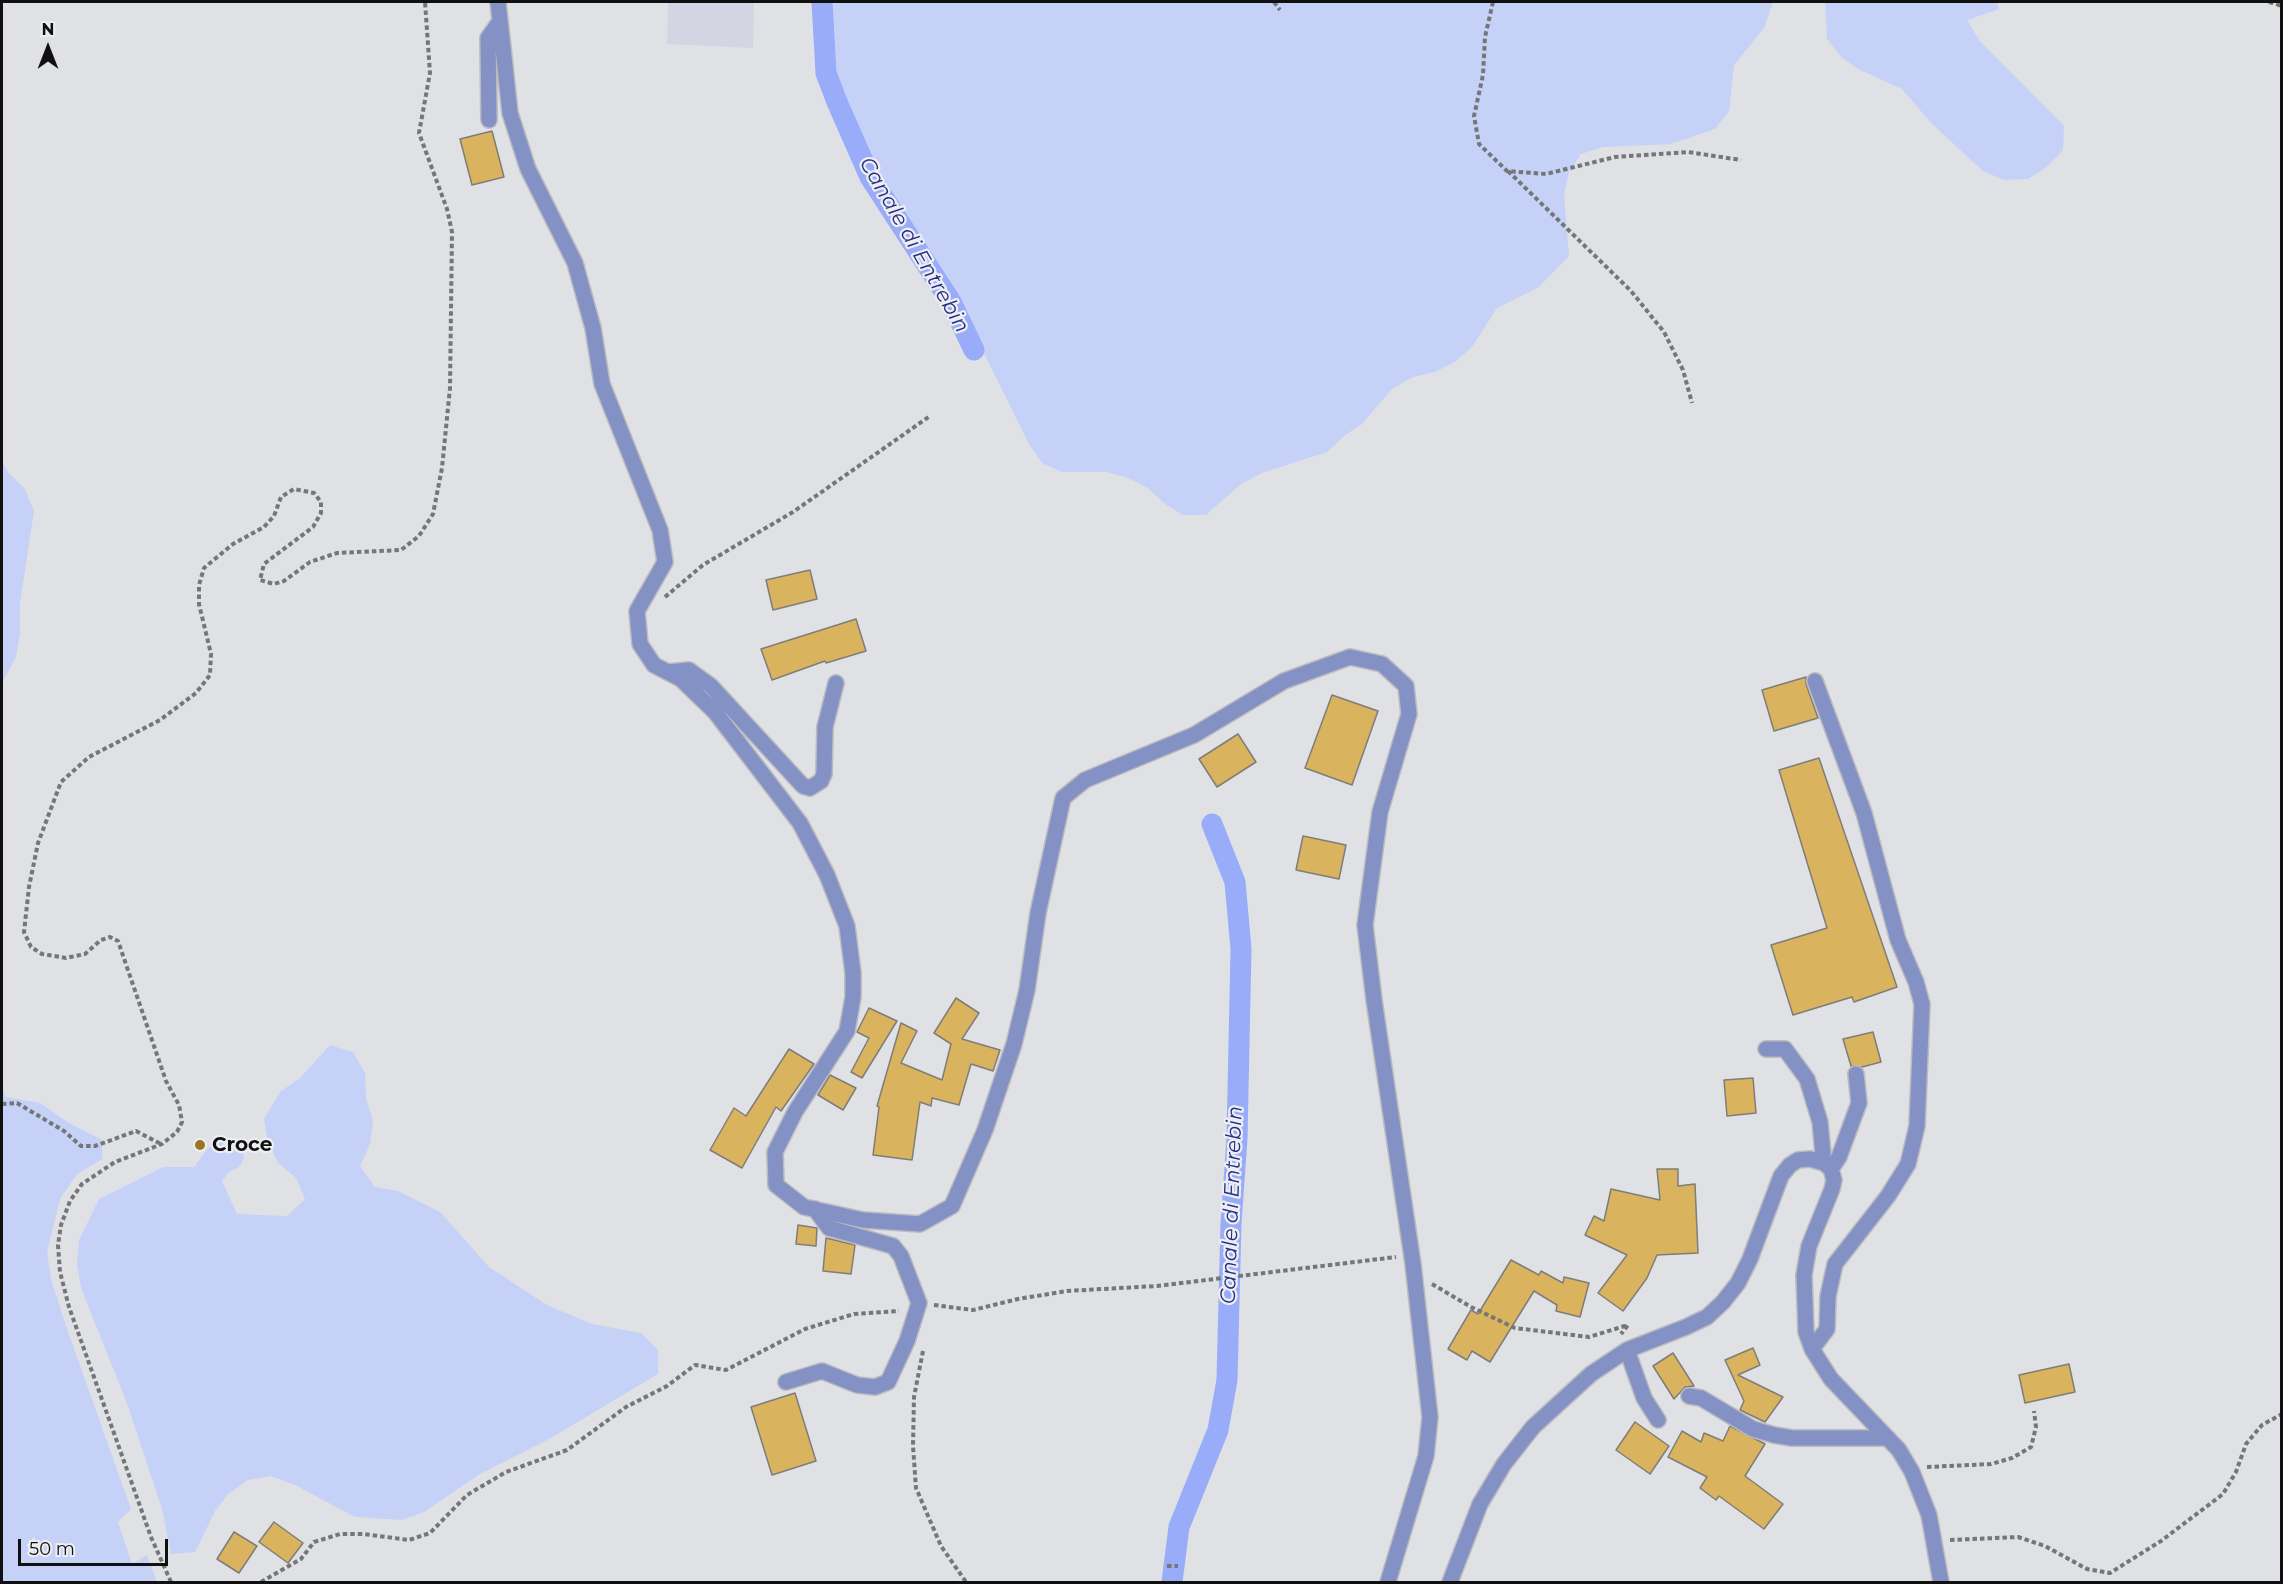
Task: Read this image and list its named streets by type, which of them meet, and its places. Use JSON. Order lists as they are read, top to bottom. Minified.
{"water":["Canale di Entrebin"],"places":["Croce"],"scale_bar":"50 m","north":"top"}
